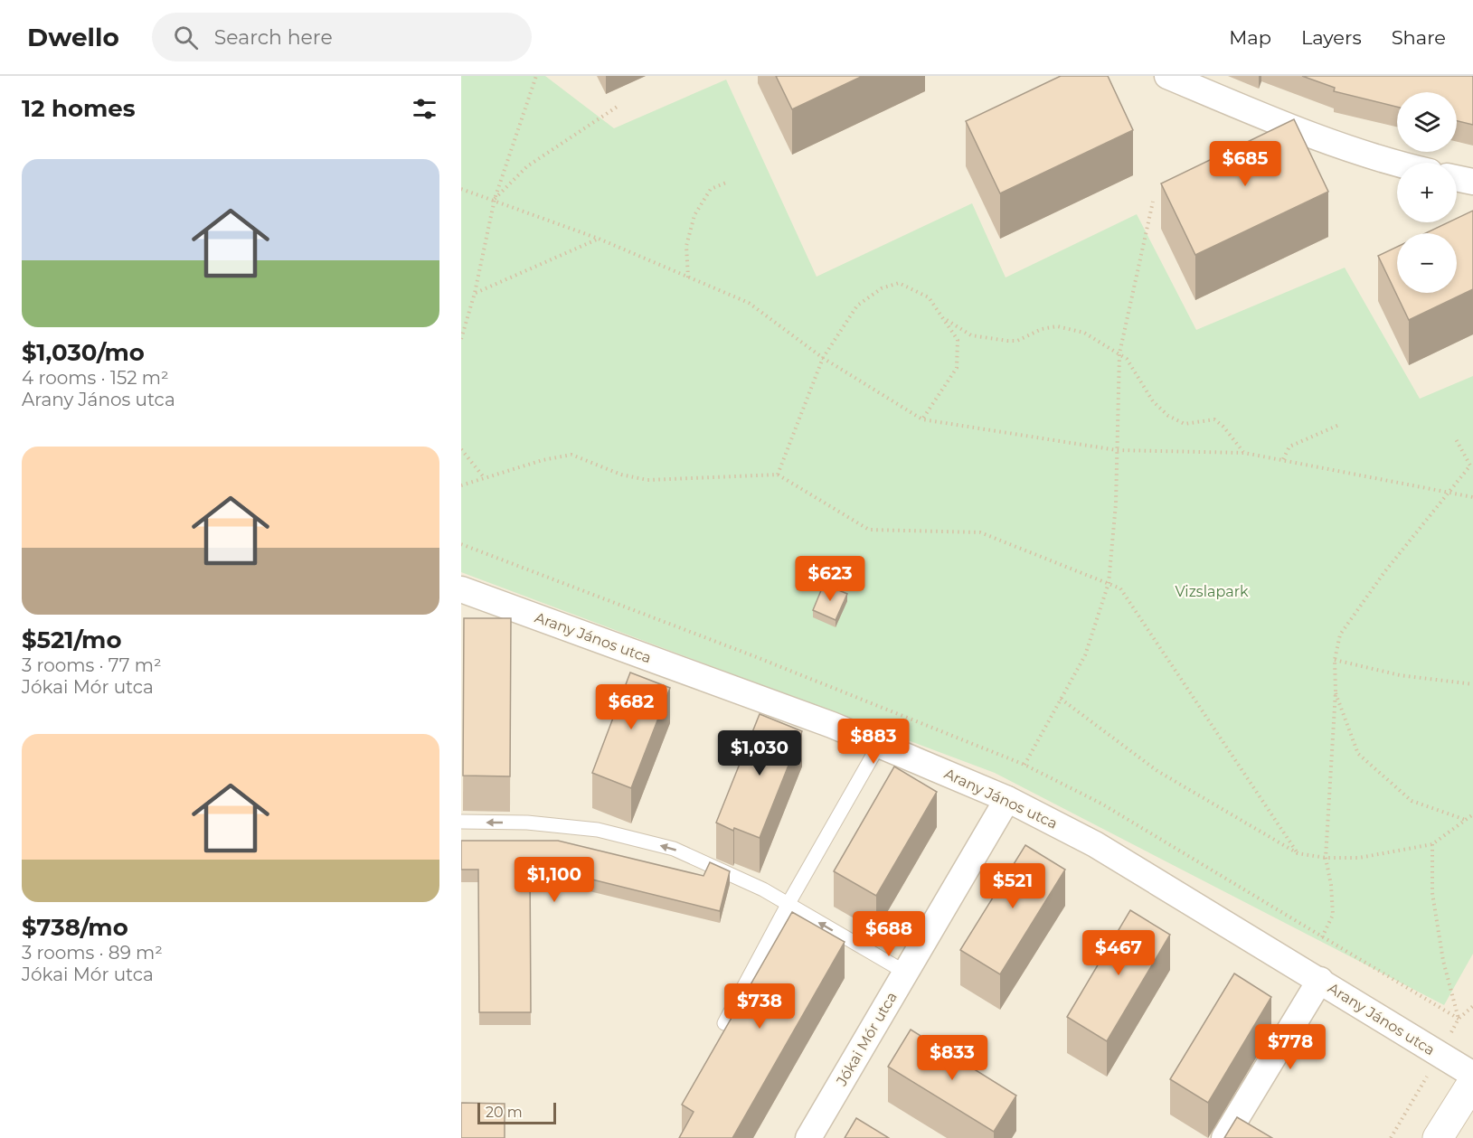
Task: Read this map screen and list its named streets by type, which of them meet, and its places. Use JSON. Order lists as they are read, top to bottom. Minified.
{"streets":{"street":["Arany János utca","Jókai Mór utca"]},"crossings":[["Arany János utca","Jókai Mór utca"]],"parks":["Vizslapark"],"scale_bar":"20 m","page":{"header":"Dwello","search":"Search here","nav":["Map","Layers","Share"],"heading":"12 homes","map_buttons":["+","−"],"list":[{"name":"$1,030/mo","note":"4 rooms · 152 m² · Arany János utca"},{"name":"$521/mo","note":"3 rooms · 77 m² · Jókai Mór utca"},{"name":"$738/mo","note":"3 rooms · 89 m² · Jókai Mór utca"}],"price":["$685","$623","$682","$883","$1,030","$1,100","$521","$688","$467","$738","$778","$833"],"scale":"20 m"}}
